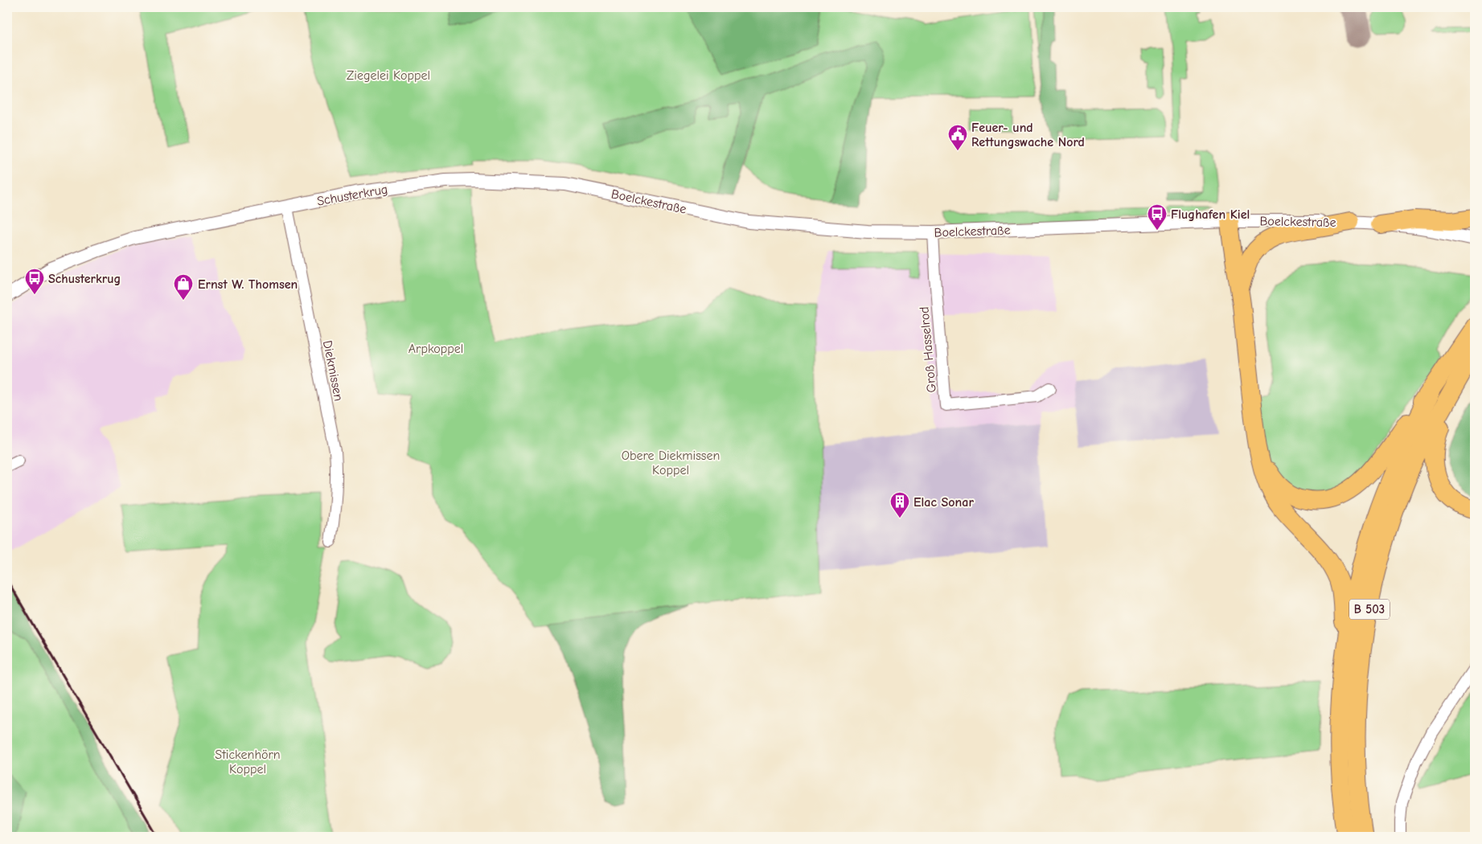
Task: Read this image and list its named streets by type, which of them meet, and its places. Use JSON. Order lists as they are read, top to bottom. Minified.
{"streets":{"highway":["B 503"],"street":["Schusterkrug","Boelckestraße","Groß Hasselrod","Diekmissen"]},"crossings":[["Schusterkrug","Boelckestraße"],["Schusterkrug","Diekmissen"],["Boelckestraße","Groß Hasselrod"]],"parks":["Ziegelei Koppel","Arpkoppel","Obere Diekmissen Koppel","Stickenhörn Koppel"],"places":{"public building":["Feuer- und Rettungswache Nord"],"bus stop":["Flughafen Kiel","Schusterkrug"],"shop":["Ernst W. Thomsen"],"building":["Elac Sonar"]}}
